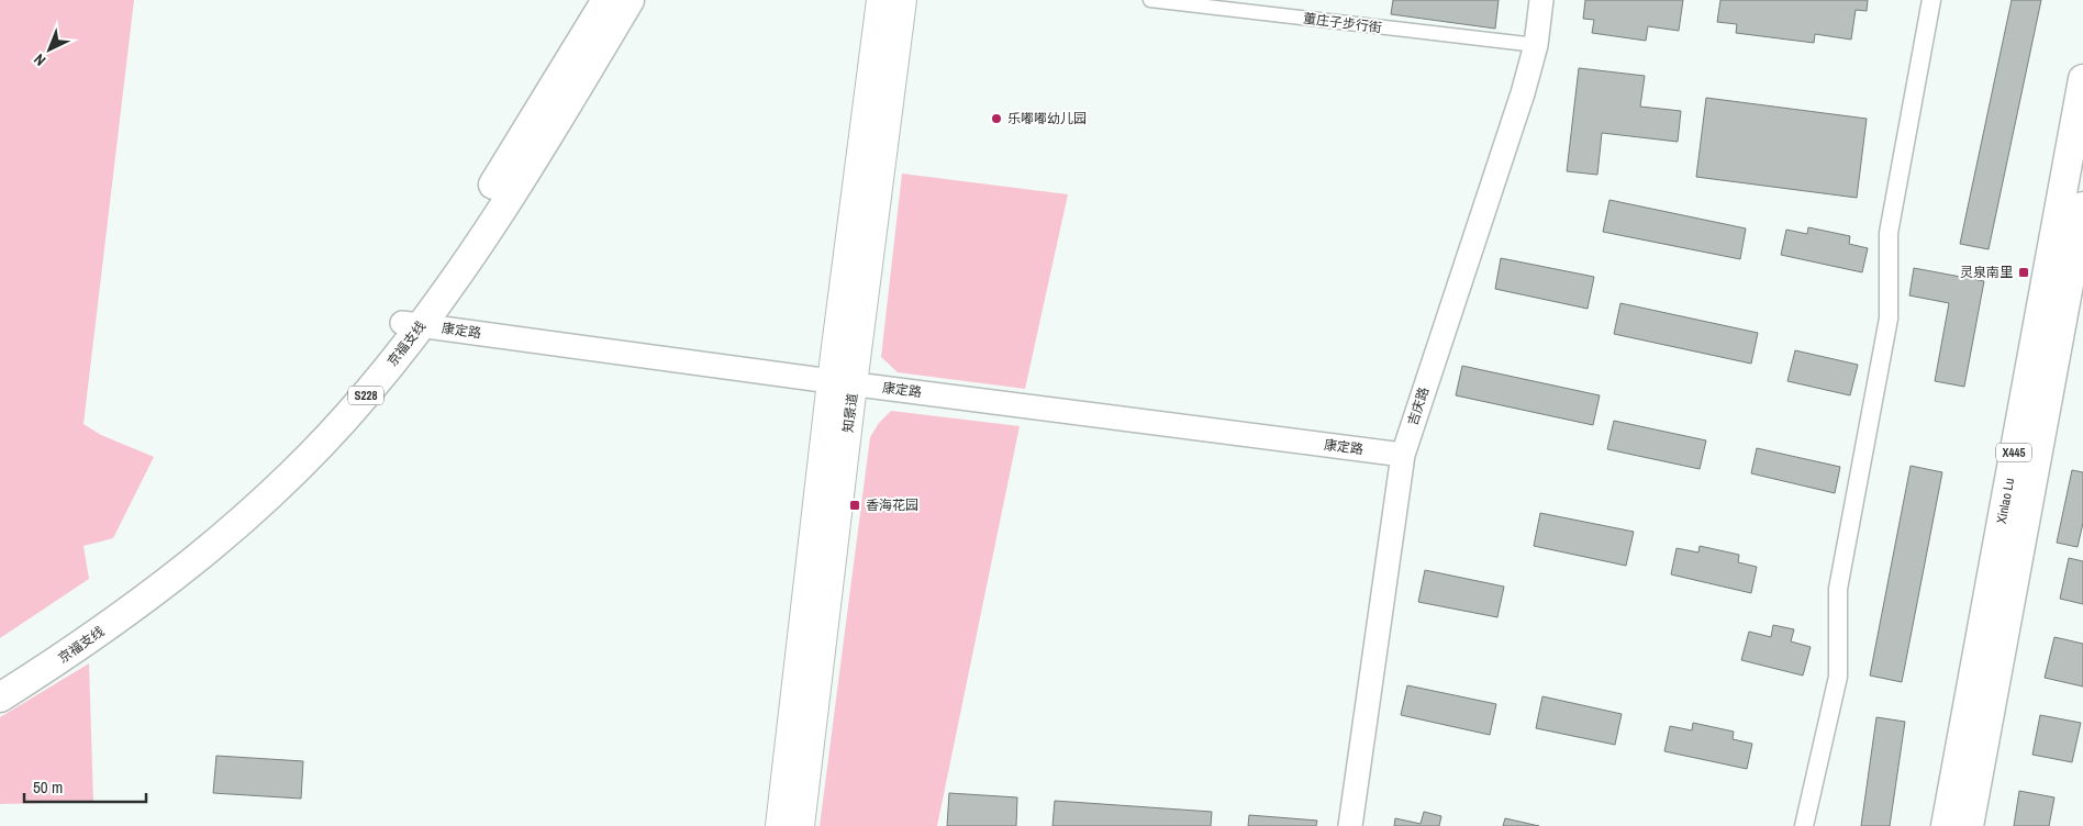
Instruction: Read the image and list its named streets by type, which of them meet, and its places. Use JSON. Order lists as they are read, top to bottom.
{
  "streets": {
    "main road": [
      "京福支线",
      "S228",
      "知景道",
      "X445",
      "Xinlao Lu"
    ],
    "street": ["董庄子步行街", "康定路", "吉庆路"]
  },
  "crossings": [
    ["董庄子步行街", "吉庆路"],
    ["康定路", "京福支线"],
    ["康定路", "吉庆路"],
    ["康定路", "知景道"]
  ],
  "places": {
    "other": ["乐嘟嘟幼儿园"],
    "transit": ["灵泉南里", "香海花园"]
  },
  "scale_bar": "50 m",
  "north": "bottom left"
}
